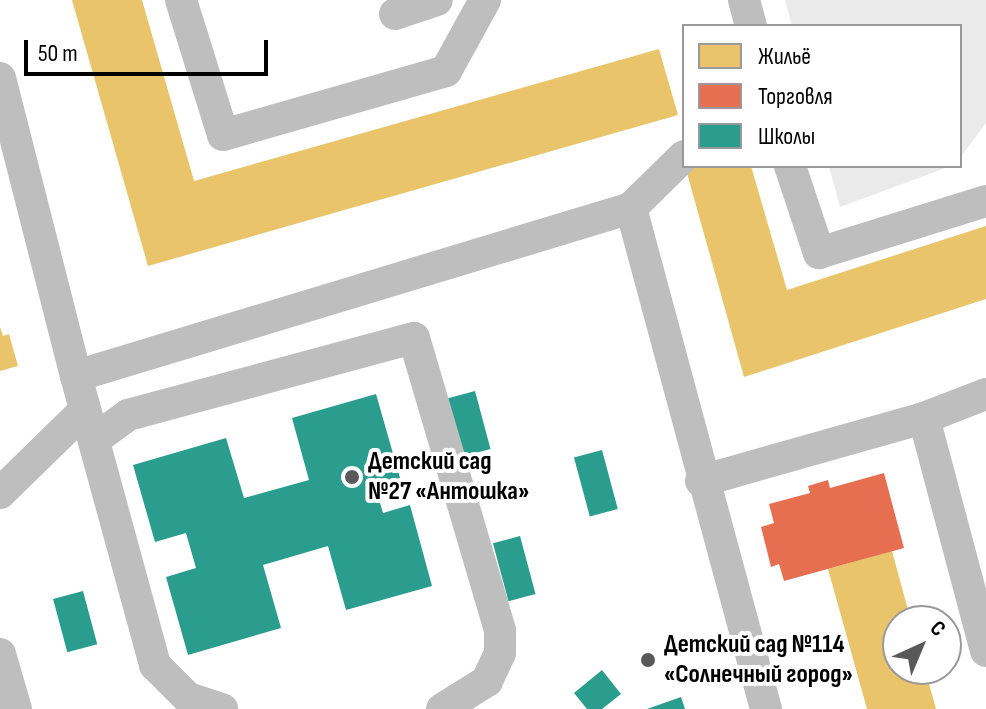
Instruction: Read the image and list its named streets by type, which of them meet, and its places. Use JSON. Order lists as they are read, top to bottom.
{
  "places": ["Детский сад №27 «Антошка»", "Детский сад №114 «Солнечный город»"],
  "legend": ["Жильё", "Торговля", "Школы"],
  "scale_bar": "50 m",
  "north": "top right"
}
